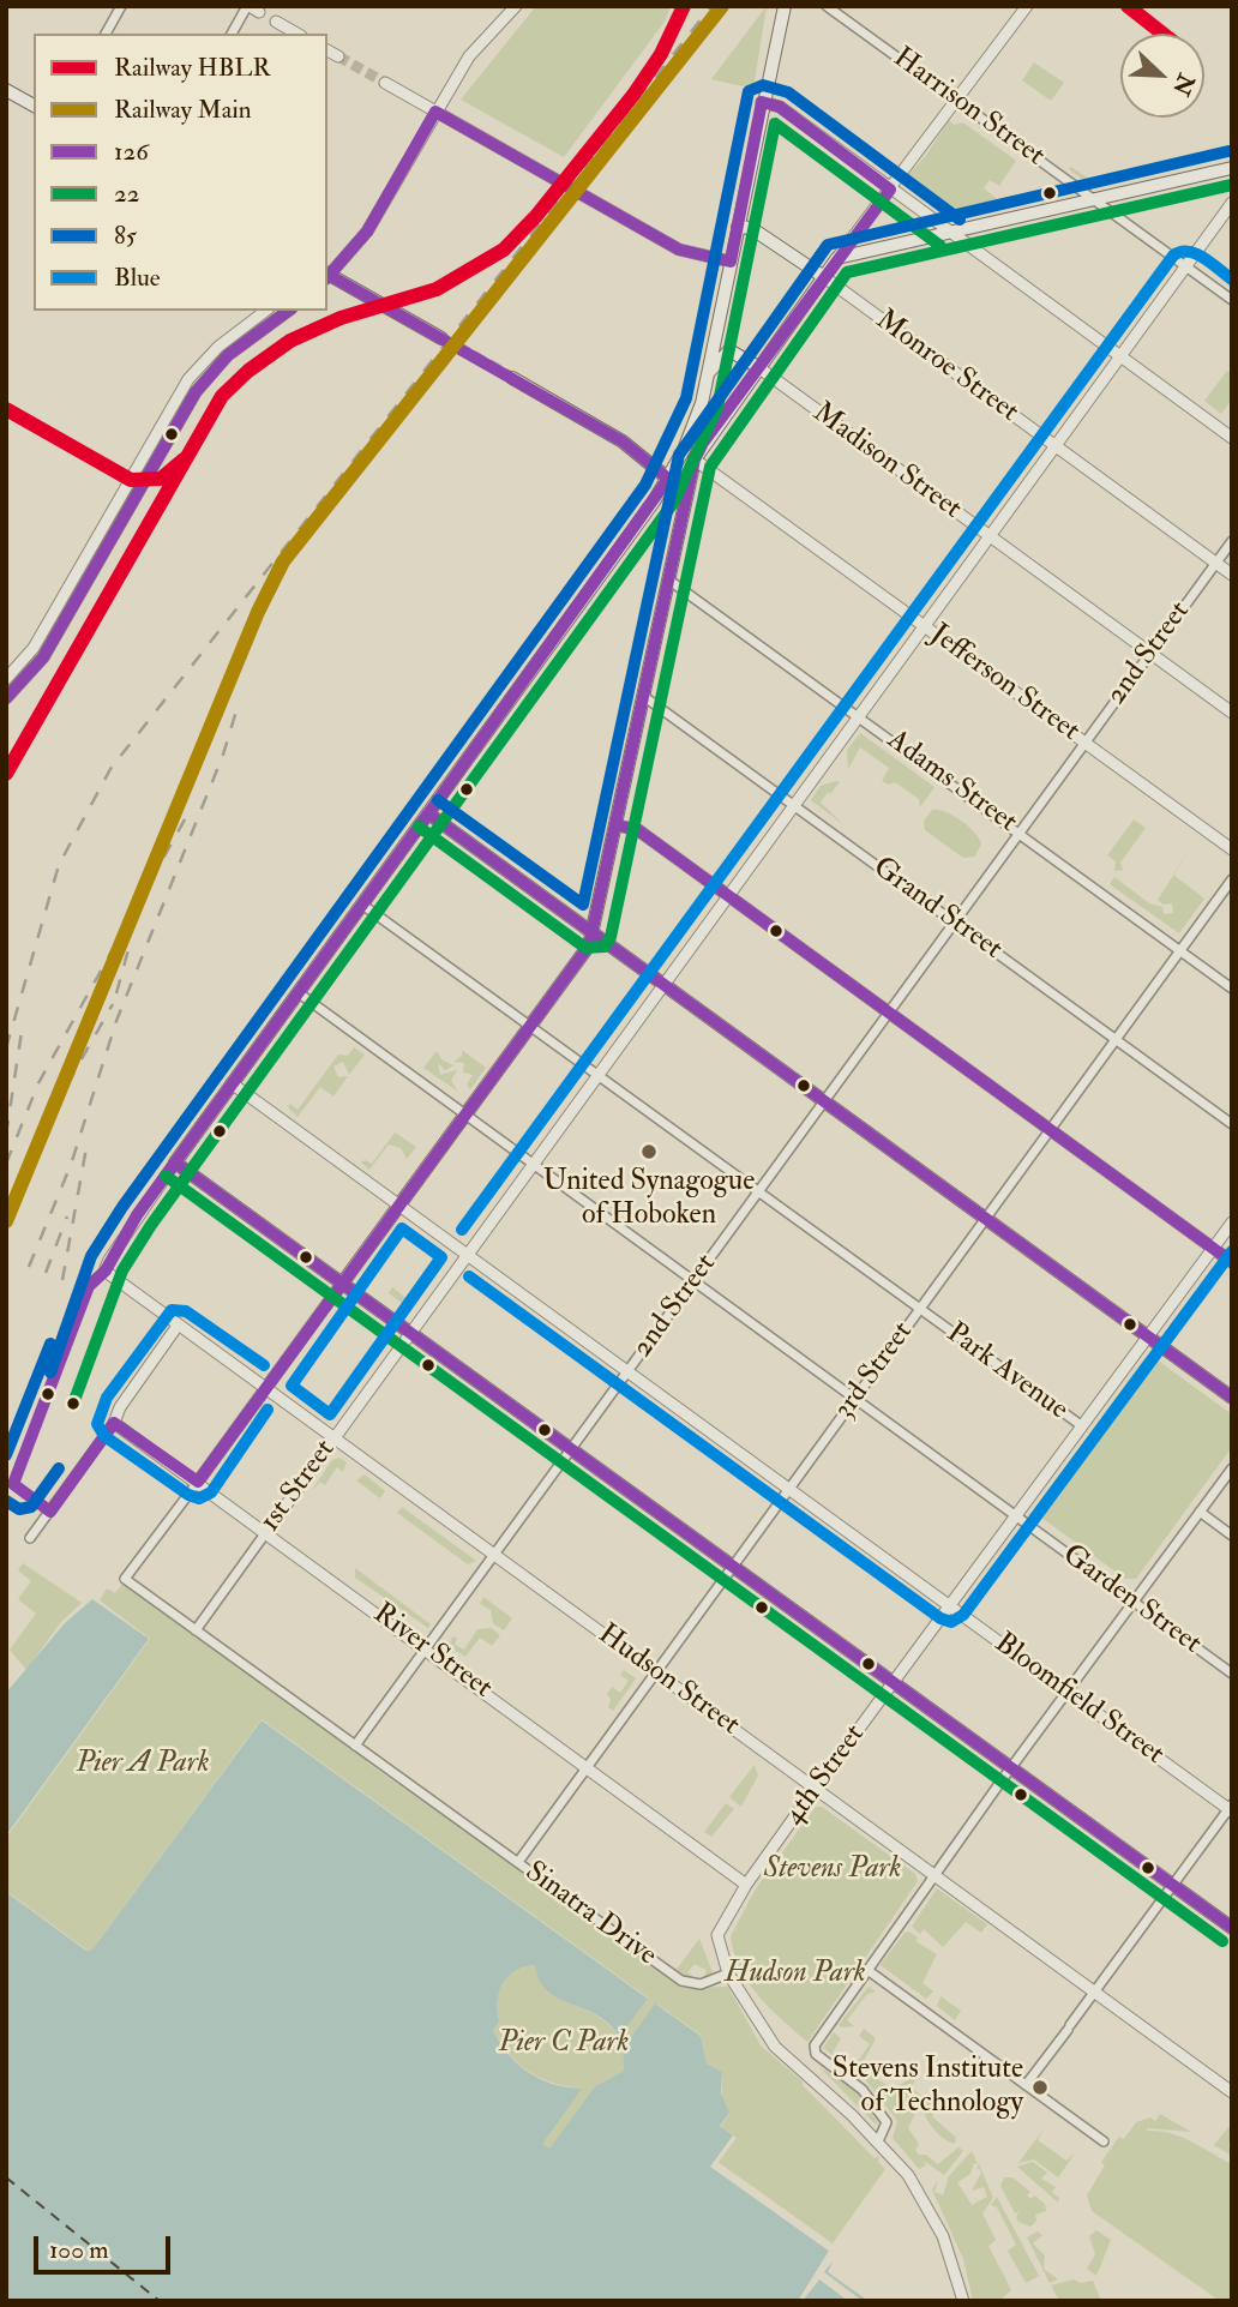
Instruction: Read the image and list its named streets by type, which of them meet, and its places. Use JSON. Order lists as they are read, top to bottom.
{
  "streets": {
    "main road": ["Monroe Street", "Madison Street"],
    "street": [
      "Harrison Street",
      "2nd Street",
      "Jefferson Street",
      "Adams Street",
      "Grand Street",
      "3rd Street",
      "Park Avenue",
      "1st Street",
      "Garden Street",
      "River Street",
      "Hudson Street",
      "Bloomfield Street",
      "4th Street",
      "Sinatra Drive"
    ]
  },
  "crossings": [
    ["Harrison Street", "1st Street"],
    ["Monroe Street", "2nd Street"],
    ["Monroe Street", "1st Street"],
    ["Madison Street", "2nd Street"],
    ["Madison Street", "1st Street"],
    ["2nd Street", "Jefferson Street"],
    ["2nd Street", "Adams Street"],
    ["2nd Street", "Grand Street"],
    ["2nd Street", "Park Avenue"],
    ["2nd Street", "Garden Street"],
    ["2nd Street", "River Street"],
    ["2nd Street", "Hudson Street"],
    ["2nd Street", "Bloomfield Street"],
    ["2nd Street", "Sinatra Drive"],
    ["Jefferson Street", "1st Street"],
    ["Adams Street", "3rd Street"],
    ["Adams Street", "1st Street"],
    ["Grand Street", "3rd Street"],
    ["Grand Street", "1st Street"],
    ["3rd Street", "Park Avenue"],
    ["3rd Street", "Garden Street"],
    ["3rd Street", "River Street"],
    ["3rd Street", "Hudson Street"],
    ["3rd Street", "Bloomfield Street"],
    ["3rd Street", "Sinatra Drive"],
    ["Park Avenue", "1st Street"],
    ["Park Avenue", "4th Street"],
    ["1st Street", "Garden Street"],
    ["1st Street", "River Street"],
    ["1st Street", "Hudson Street"],
    ["1st Street", "Bloomfield Street"],
    ["1st Street", "Sinatra Drive"],
    ["Garden Street", "4th Street"],
    ["River Street", "4th Street"],
    ["River Street", "Sinatra Drive"],
    ["Hudson Street", "4th Street"],
    ["Bloomfield Street", "4th Street"],
    ["4th Street", "Sinatra Drive"]
  ],
  "parks": [
    "Pier A Park",
    "Stevens Park",
    "Hudson Park",
    "Pier C Park"
  ],
  "places": ["United Synagogue of Hoboken", "Stevens Institute of Technology"],
  "lines": [
    "rail line HBLR",
    "rail line Main",
    "transit line 85",
    "transit line 126",
    "transit line 22",
    "transit line Blue"
  ],
  "legend": [
    "Railway HBLR",
    "Railway Main",
    "126",
    "22",
    "85",
    "Blue"
  ],
  "scale_bar": "100 m",
  "north": "bottom right"
}
